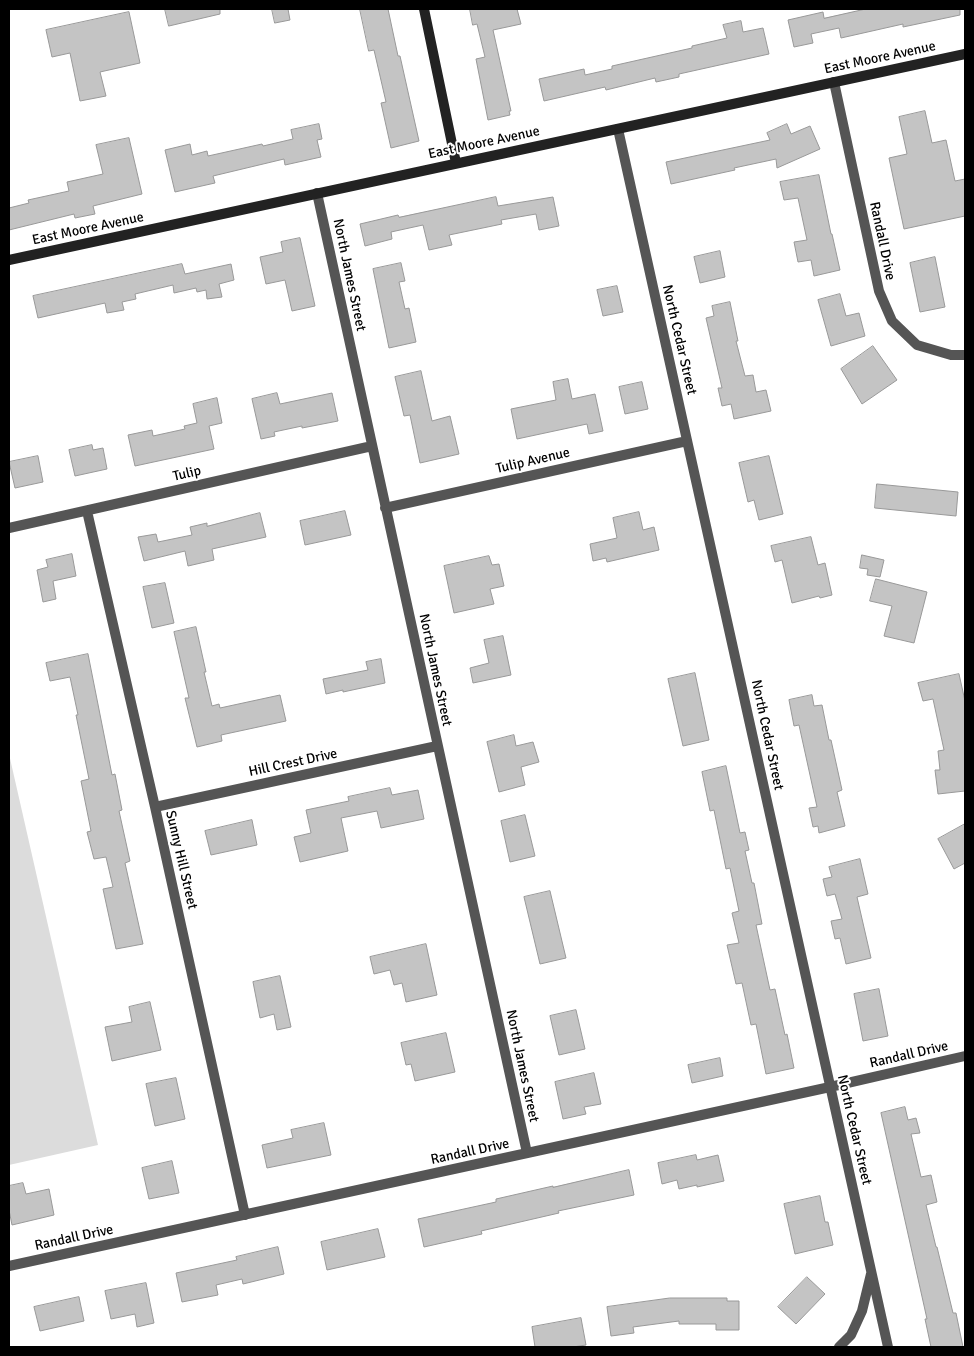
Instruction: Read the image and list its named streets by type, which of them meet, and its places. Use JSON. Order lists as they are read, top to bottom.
{
  "streets": {
    "street": [
      "East Moore Avenue",
      "Randall Drive",
      "North James Street",
      "North Cedar Street",
      "Tulip Avenue",
      "Tulip",
      "Hill Crest Drive",
      "Sunny Hill Street"
    ]
  },
  "crossings": [
    ["East Moore Avenue", "Randall Drive"],
    ["East Moore Avenue", "North James Street"],
    ["East Moore Avenue", "North Cedar Street"],
    ["Randall Drive", "North James Street"],
    ["Randall Drive", "North Cedar Street"],
    ["Randall Drive", "Sunny Hill Street"],
    ["North James Street", "Tulip Avenue"],
    ["North James Street", "Tulip"],
    ["North James Street", "Hill Crest Drive"],
    ["North Cedar Street", "Tulip Avenue"],
    ["Tulip", "Sunny Hill Street"],
    ["Hill Crest Drive", "Sunny Hill Street"]
  ]
}
